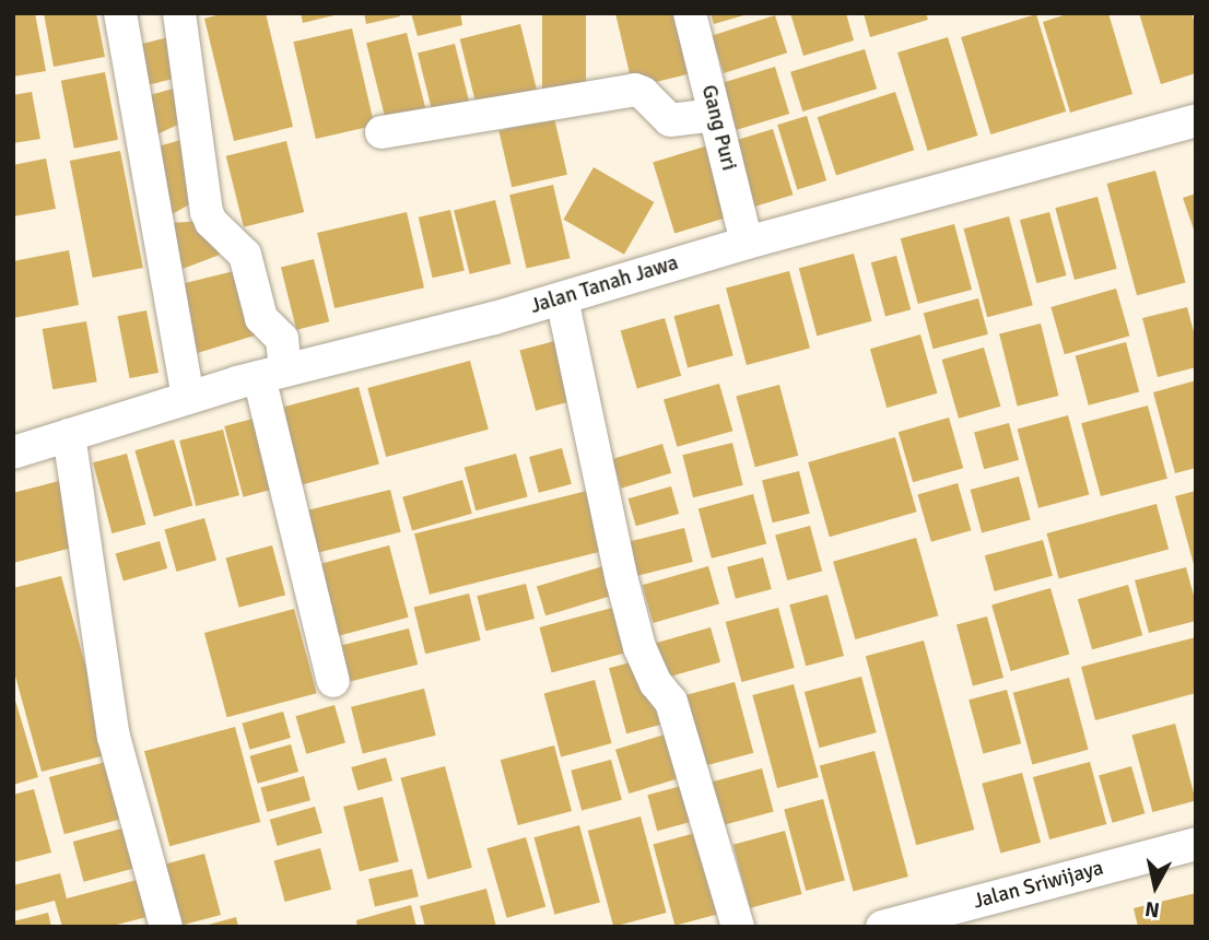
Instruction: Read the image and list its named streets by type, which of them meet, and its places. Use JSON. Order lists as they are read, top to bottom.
{
  "streets": {
    "street": ["Gang Puri", "Jalan Tanah Jawa", "Jalan Sriwijaya"]
  },
  "crossings": [
    ["Gang Puri", "Jalan Tanah Jawa"]
  ],
  "north": "bottom"
}
